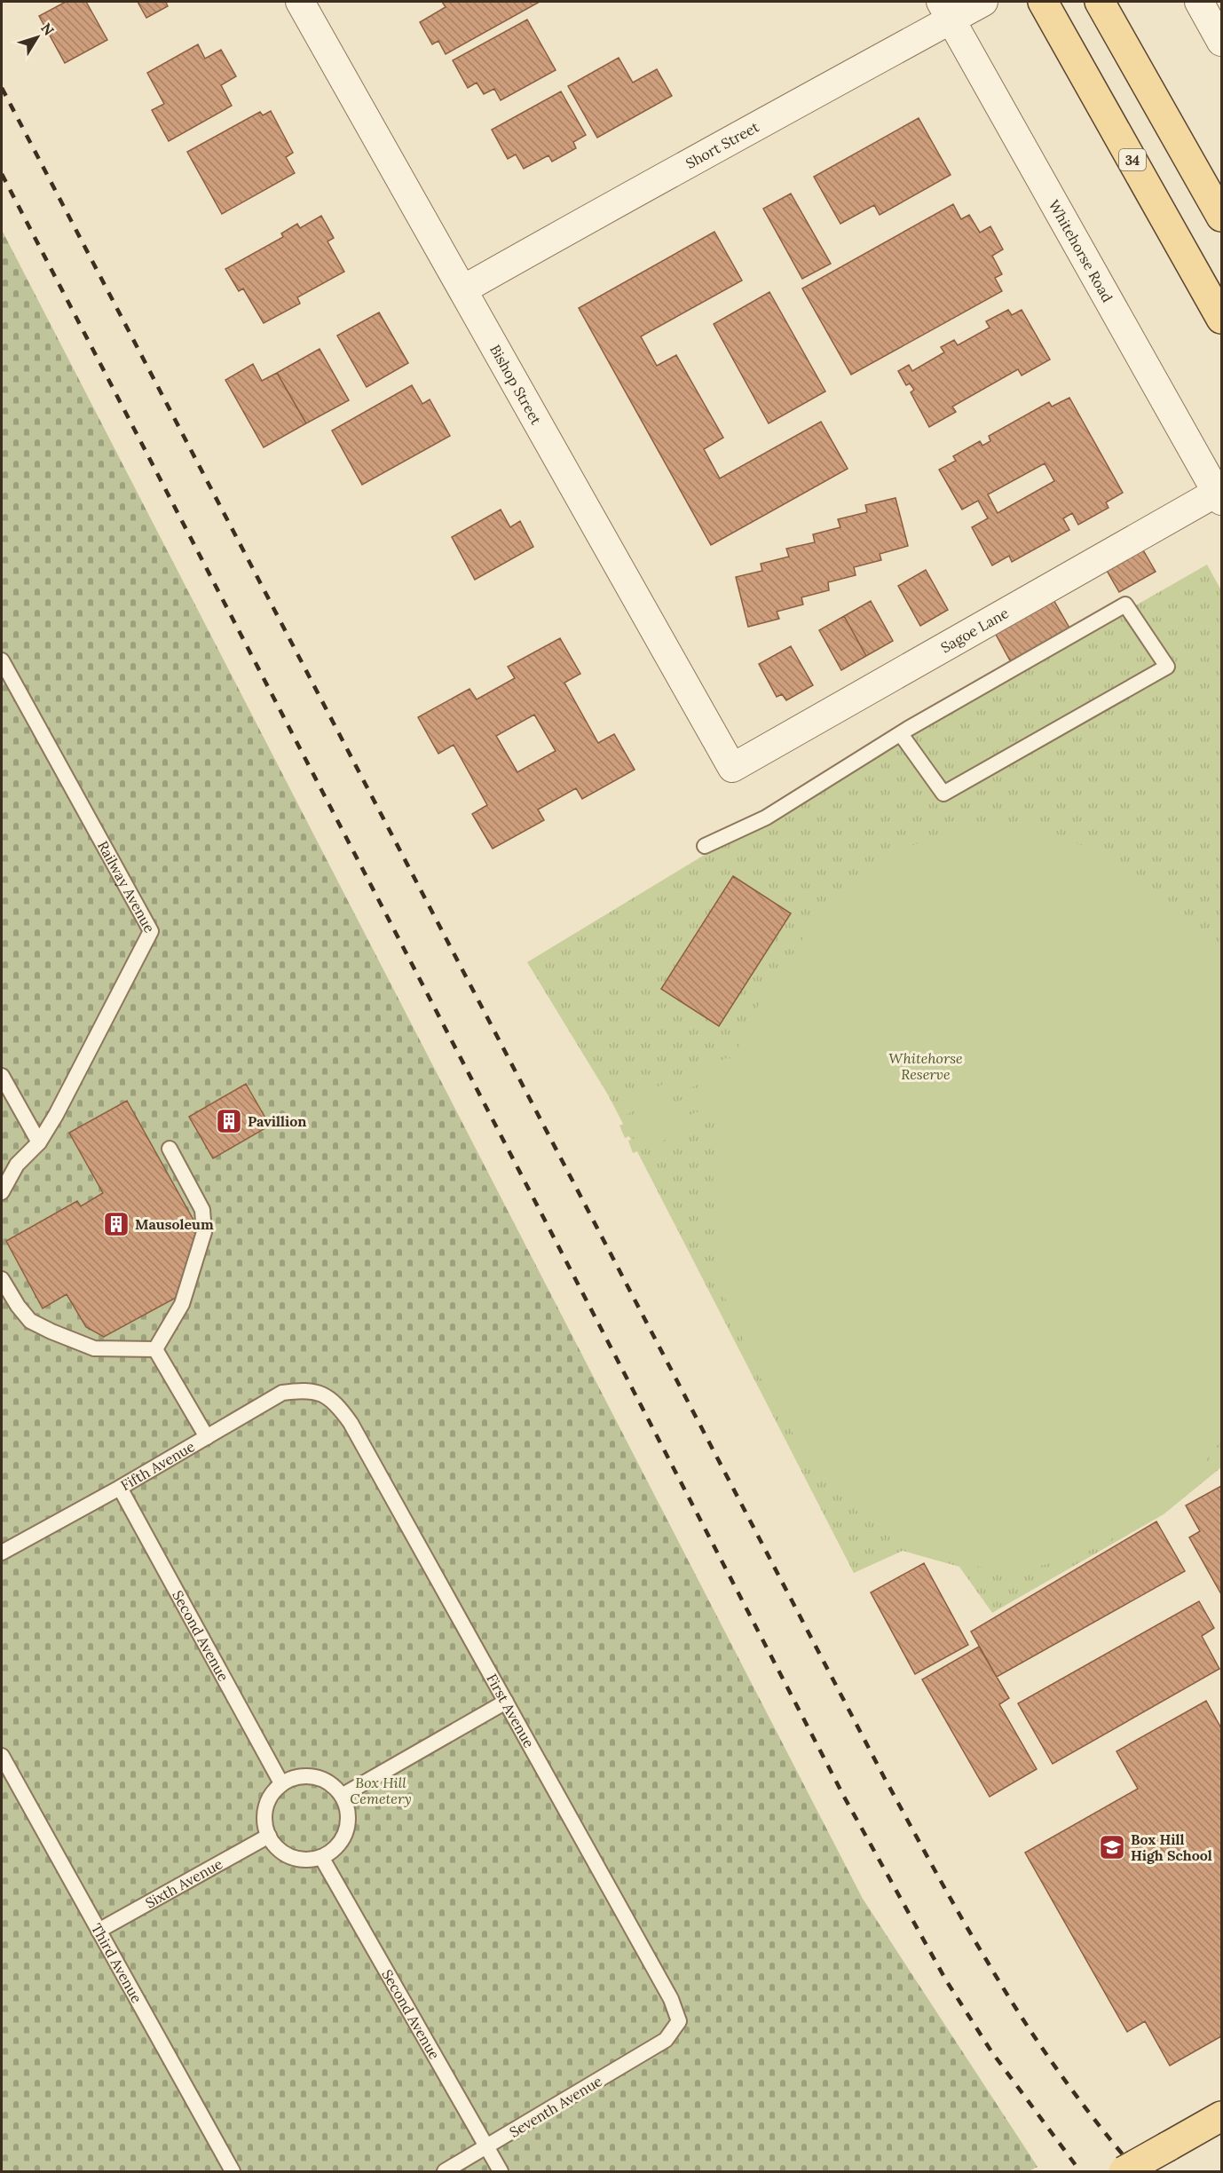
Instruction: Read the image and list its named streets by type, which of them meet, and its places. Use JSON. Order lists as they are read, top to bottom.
{
  "streets": {
    "main road": ["34"],
    "street": [
      "Short Street",
      "Whitehorse Road",
      "Bishop Street",
      "Sagoe Lane"
    ],
    "lane": [
      "Railway Avenue",
      "Fifth Avenue",
      "Second Avenue",
      "First Avenue",
      "Sixth Avenue",
      "Third Avenue",
      "Seventh Avenue"
    ]
  },
  "crossings": [
    ["Short Street", "Whitehorse Road"],
    ["Short Street", "Bishop Street"],
    ["Whitehorse Road", "Sagoe Lane"],
    ["Bishop Street", "Sagoe Lane"],
    ["Fifth Avenue", "Second Avenue"],
    ["Fifth Avenue", "First Avenue"],
    ["Second Avenue", "Sixth Avenue"],
    ["Second Avenue", "Seventh Avenue"],
    ["First Avenue", "Seventh Avenue"],
    ["Sixth Avenue", "Third Avenue"]
  ],
  "parks": ["Whitehorse Reserve", "Box Hill Cemetery"],
  "places": {
    "building": ["Pavillion", "Mausoleum"],
    "school or university": ["Box Hill High School"]
  },
  "north": "top right"
}
